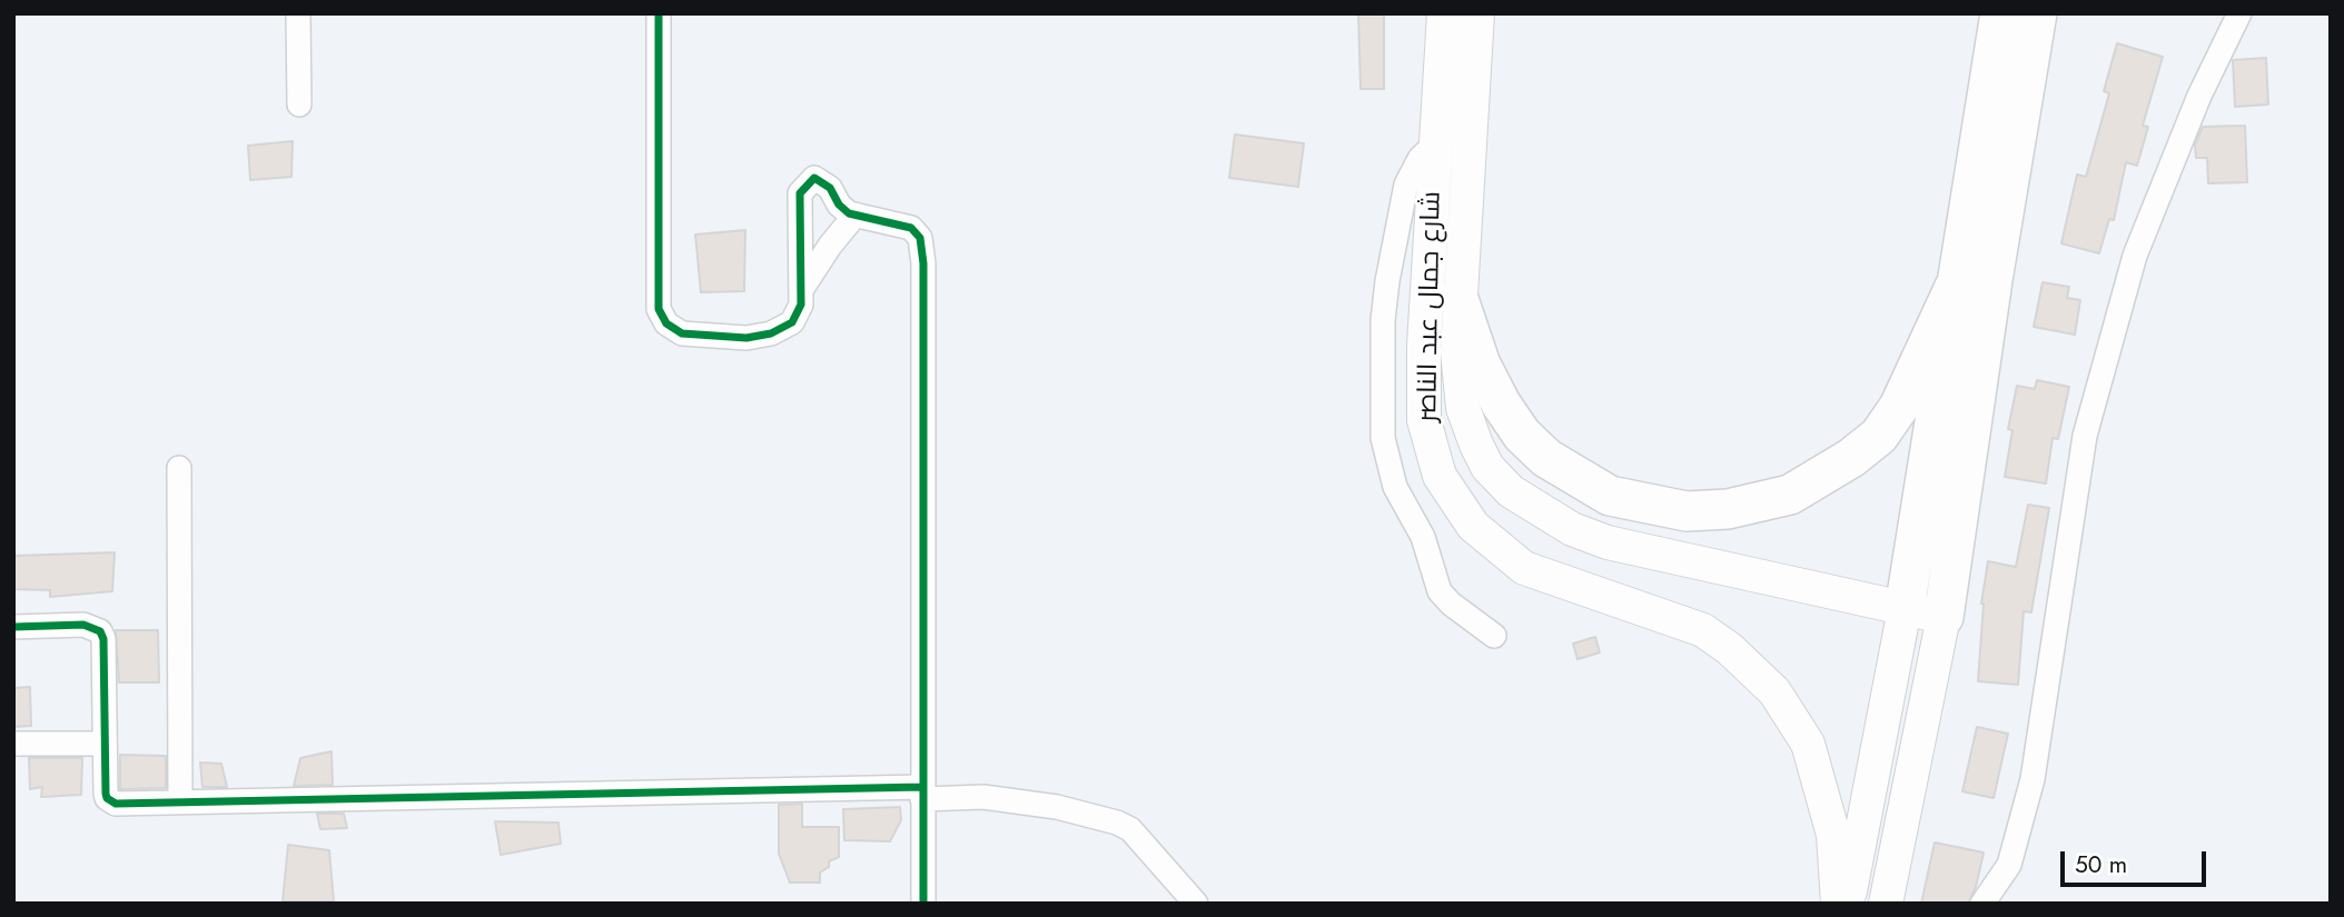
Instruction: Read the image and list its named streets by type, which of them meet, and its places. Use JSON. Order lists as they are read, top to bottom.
{
  "streets": {
    "main road": ["شارع جمال عبد الناصر"]
  },
  "scale_bar": "50 m"
}
